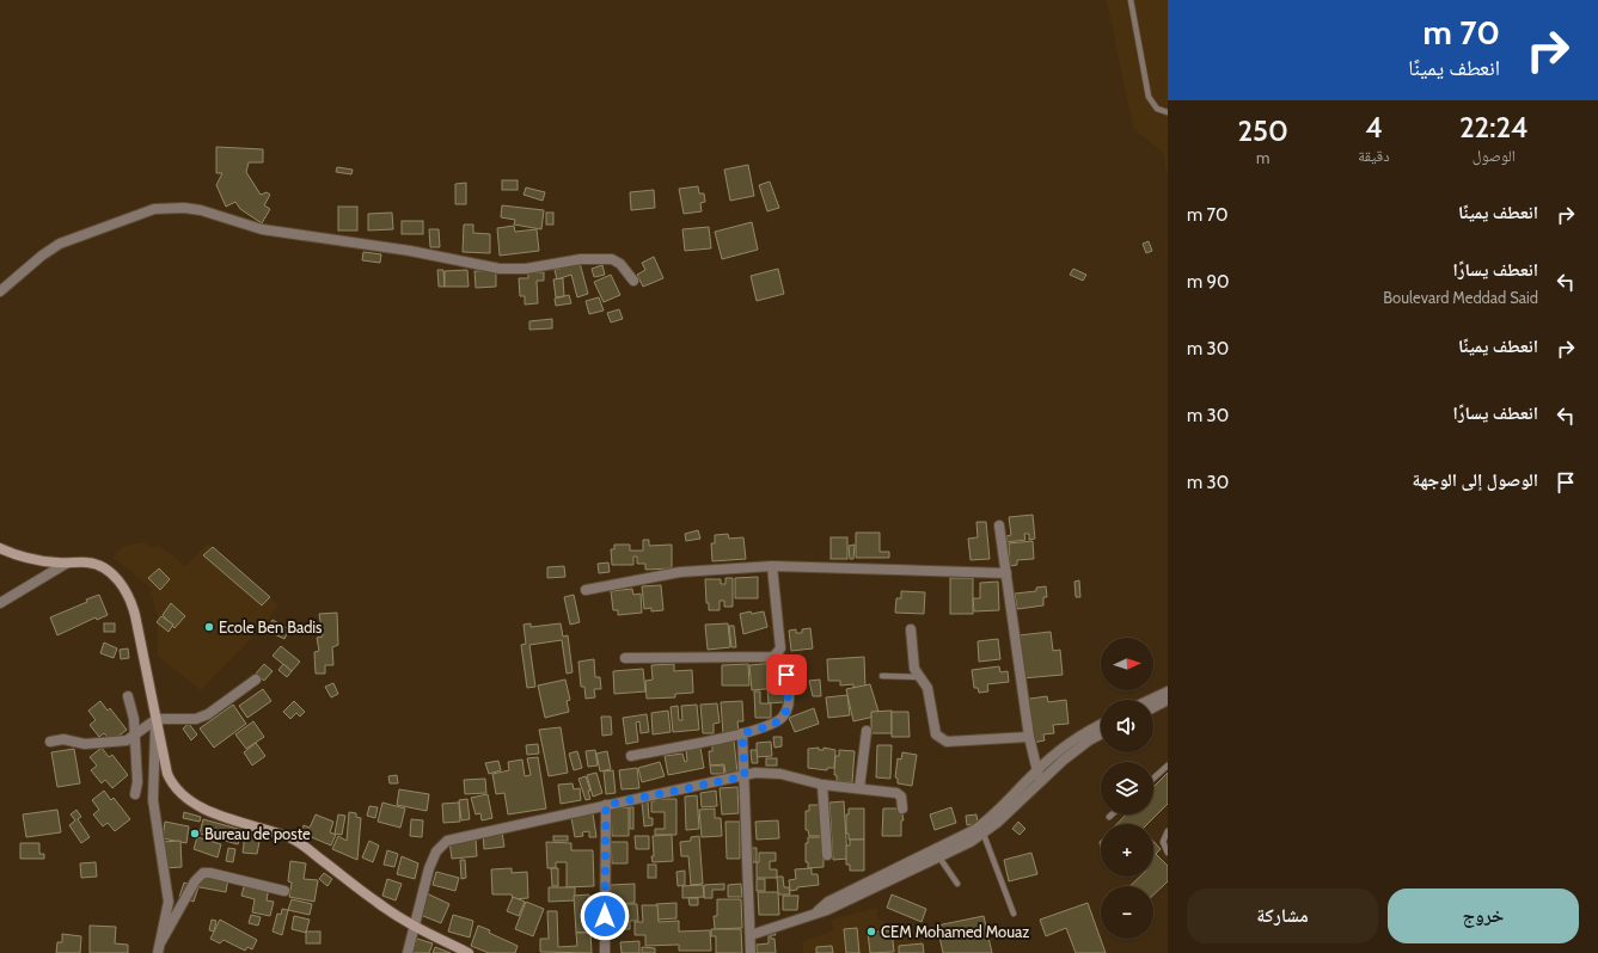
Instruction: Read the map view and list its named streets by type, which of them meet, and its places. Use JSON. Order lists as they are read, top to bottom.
{
  "places": ["Ecole Ben Badis", "Bureau de poste", "CEM Mohamed Mouaz"],
  "north": "right",
  "page": {
    "turn": ["70 m", "انعطف يمينًا"],
    "eta": [
      "22:24",
      "الوصول",
      "4",
      "دقيقة",
      "250",
      "m"
    ],
    "list": [
      {
        "name": "انعطف يمينًا",
        "value": "70 m"
      },
      {
        "name": "انعطف يسارًا",
        "note": "Boulevard Meddad Said",
        "value": "90 m"
      },
      {
        "name": "انعطف يمينًا",
        "value": "30 m"
      },
      {
        "name": "انعطف يسارًا",
        "value": "30 m"
      },
      {
        "name": "الوصول إلى الوجهة",
        "value": "30 m"
      }
    ],
    "map_buttons": ["+", "−"],
    "buttons": ["خروج", "مشاركة"]
  }
}
